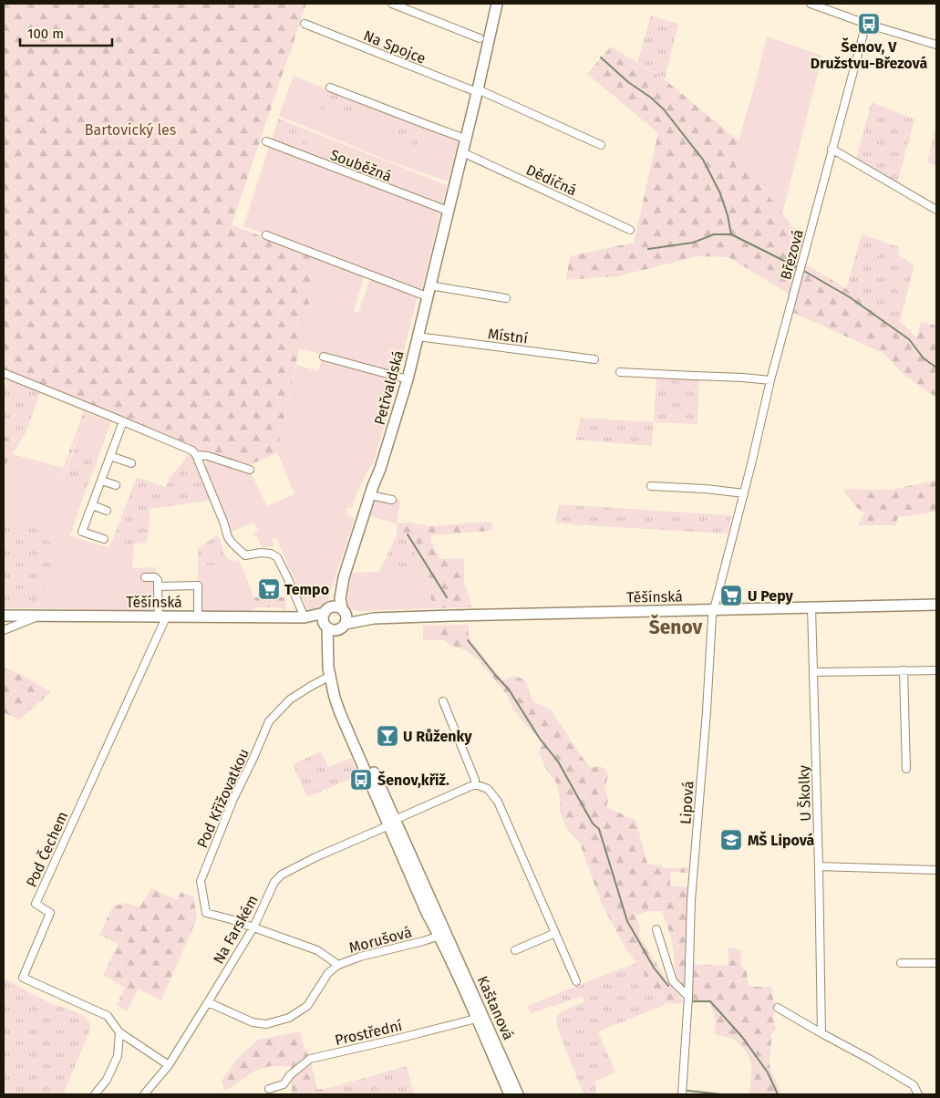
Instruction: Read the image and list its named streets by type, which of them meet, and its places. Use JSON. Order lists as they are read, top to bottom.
{
  "streets": {
    "main road": ["Petřvaldská", "Těšínská", "Kaštanová"],
    "street": [
      "Na Spojce",
      "Souběžná",
      "Dědičná",
      "Březová",
      "Místní",
      "U Školky",
      "Pod Křižovatkou",
      "Lipová",
      "Pod Čechem",
      "Na Farském",
      "Morušová",
      "Prostřední"
    ]
  },
  "crossings": [
    ["Na Spojce", "Petřvaldská"],
    ["Souběžná", "Petřvaldská"],
    ["Dědičná", "Petřvaldská"],
    ["Březová", "Těšínská"],
    ["Březová", "Lipová"],
    ["Místní", "Petřvaldská"],
    ["Petřvaldská", "Těšínská"],
    ["Petřvaldská", "Kaštanová"],
    ["Těšínská", "U Školky"],
    ["Těšínská", "Lipová"],
    ["Těšínská", "Pod Čechem"],
    ["Těšínská", "Kaštanová"],
    ["Pod Křižovatkou", "Na Farském"],
    ["Pod Křižovatkou", "Morušová"],
    ["Pod Křižovatkou", "Kaštanová"],
    ["Pod Čechem", "Na Farském"],
    ["Na Farském", "Morušová"],
    ["Na Farském", "Kaštanová"],
    ["Morušová", "Kaštanová"],
    ["Kaštanová", "Prostřední"]
  ],
  "districts": ["Šenov"],
  "parks": ["Bartovický les"],
  "places": {
    "bus stop": ["Šenov, V Družstvu-Březová", "Šenov,křiž."],
    "supermarket": ["Tempo", "U Pepy"],
    "bar": ["U Růženky"],
    "school or university": ["MŠ Lipová"]
  },
  "scale_bar": "100 m"
}
